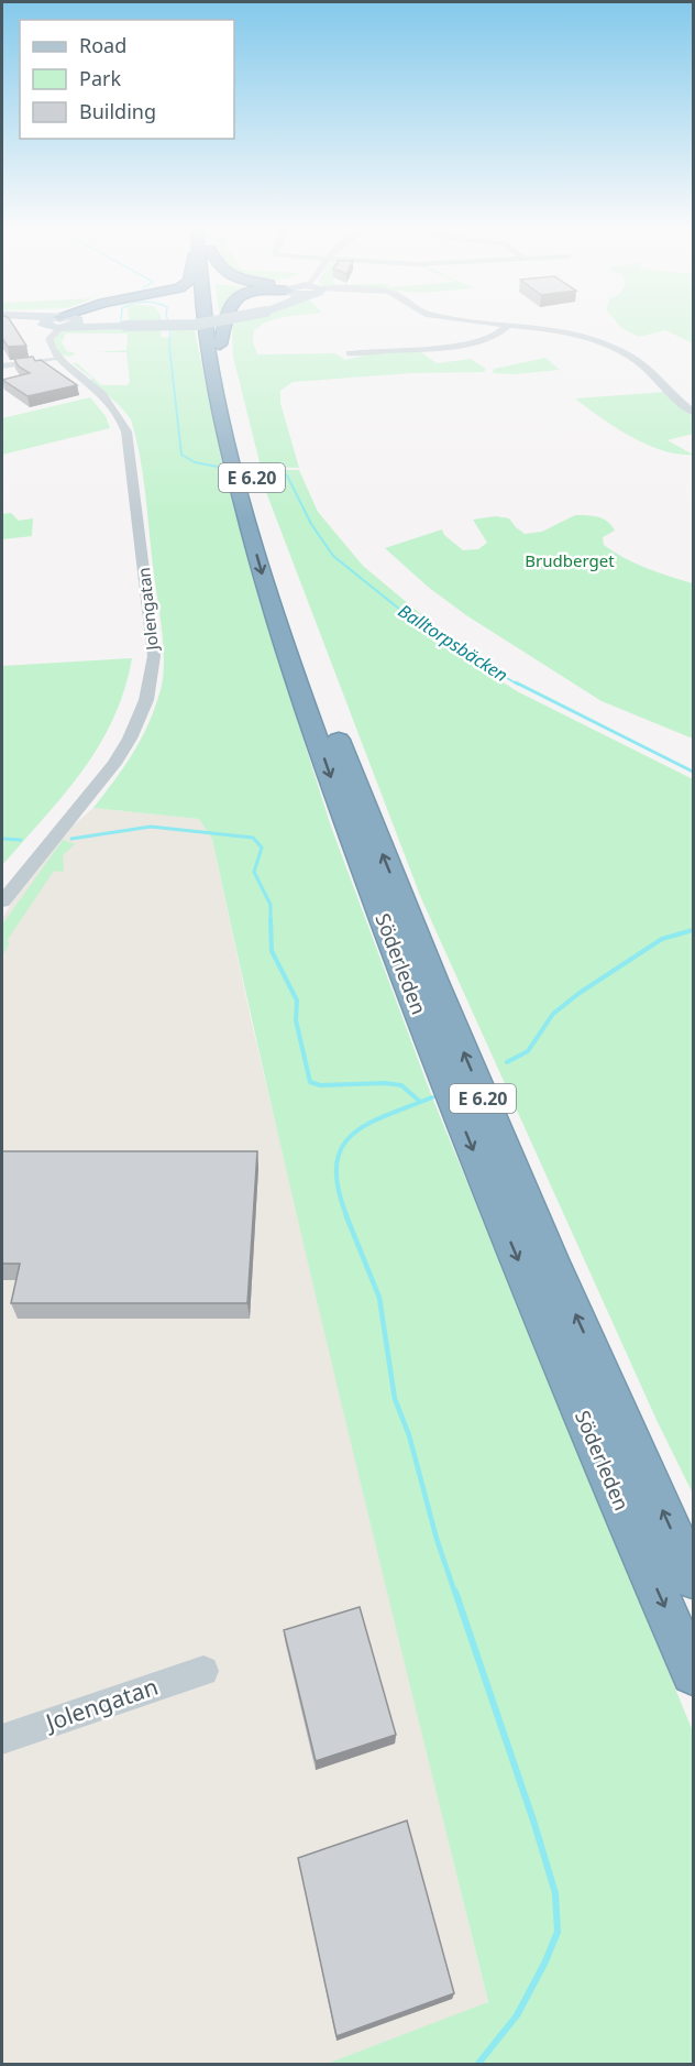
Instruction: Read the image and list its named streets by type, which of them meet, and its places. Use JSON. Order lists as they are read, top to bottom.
{
  "streets": {
    "highway": ["E 6.20", "Söderleden"],
    "street": ["Jolengatan"]
  },
  "water": ["Balltorpsbäcken"],
  "parks": ["Brudberget"],
  "legend": ["Road", "Park", "Building"]
}
